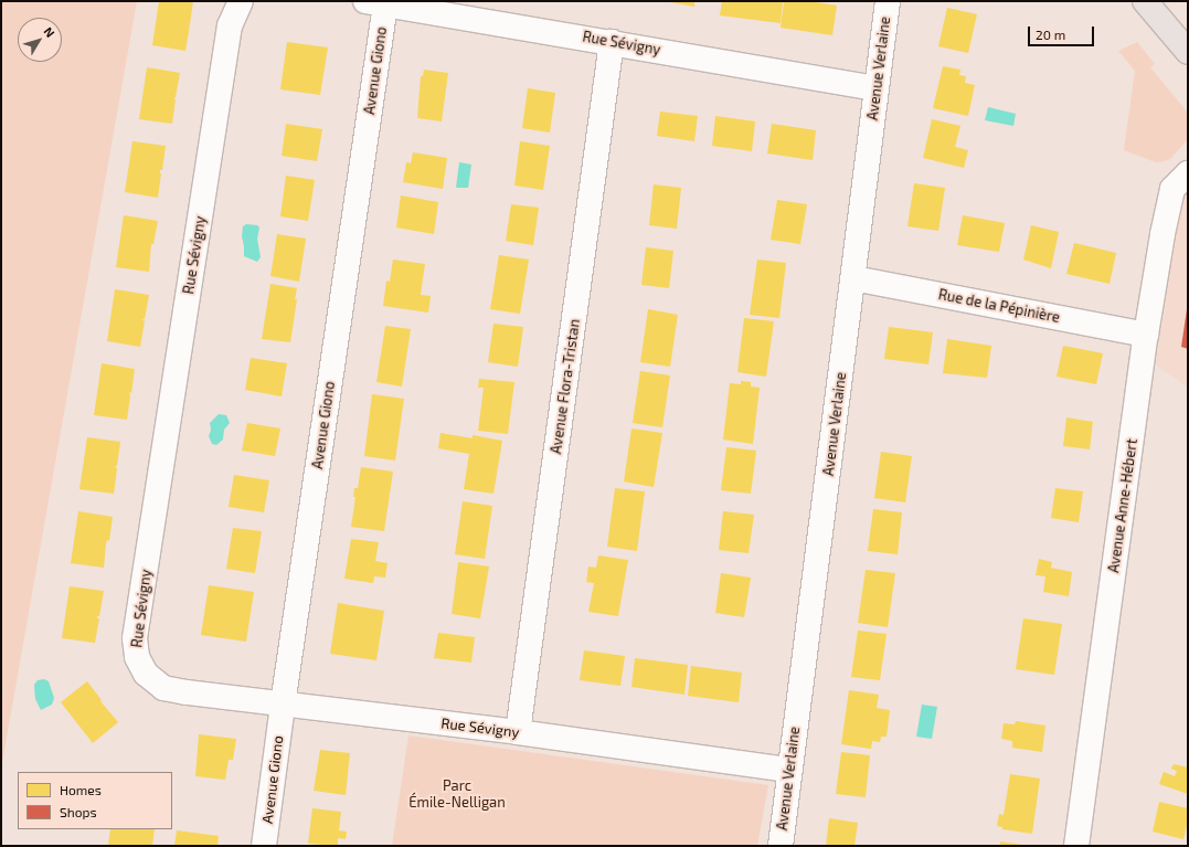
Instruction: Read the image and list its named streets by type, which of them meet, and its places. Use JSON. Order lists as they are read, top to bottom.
{
  "streets": {
    "street": [
      "Rue Sévigny",
      "Avenue Verlaine",
      "Avenue Giono",
      "Rue de la Pépinière",
      "Avenue Flora-Tristan",
      "Avenue Anne-Hébert"
    ]
  },
  "crossings": [
    ["Rue Sévigny", "Avenue Verlaine"],
    ["Rue Sévigny", "Avenue Giono"],
    ["Rue Sévigny", "Avenue Flora-Tristan"],
    ["Avenue Verlaine", "Rue de la Pépinière"],
    ["Rue de la Pépinière", "Avenue Anne-Hébert"]
  ],
  "parks": ["Parc Émile-Nelligan"],
  "legend": ["Homes", "Shops"],
  "scale_bar": "20 m",
  "north": "top right"
}
